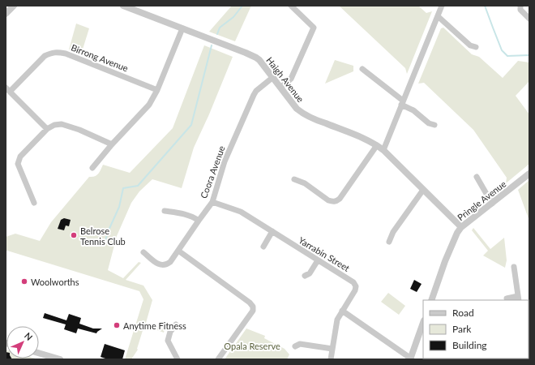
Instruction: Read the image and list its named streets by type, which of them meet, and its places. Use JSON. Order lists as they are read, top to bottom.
{
  "streets": {
    "street": [
      "Birrong Avenue",
      "Haigh Avenue",
      "Coora Avenue",
      "Pringle Avenue",
      "Yarrabin Street"
    ]
  },
  "crossings": [
    ["Haigh Avenue", "Coora Avenue"],
    ["Haigh Avenue", "Pringle Avenue"],
    ["Coora Avenue", "Yarrabin Street"]
  ],
  "parks": ["Opala Reserve"],
  "places": ["Belrose Tennis Club", "Woolworths", "Anytime Fitness"],
  "legend": ["Road", "Park", "Building"],
  "north": "top right"
}
